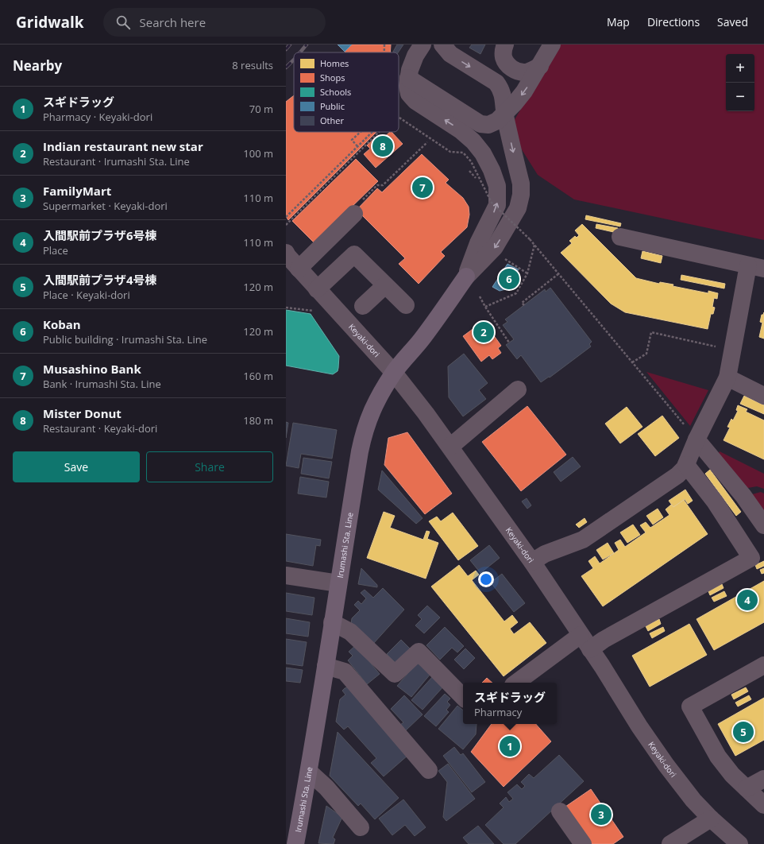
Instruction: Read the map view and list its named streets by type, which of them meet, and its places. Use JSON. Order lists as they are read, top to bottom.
{
  "streets": {
    "main road": ["Irumashi Sta. Line"],
    "street": ["Keyaki-dori"]
  },
  "crossings": [
    ["Keyaki-dori", "Irumashi Sta. Line"]
  ],
  "legend": [
    "Homes",
    "Shops",
    "Schools",
    "Public",
    "Other"
  ],
  "page": {
    "header": "Gridwalk",
    "search": "Search here",
    "nav": ["Map", "Directions", "Saved"],
    "heading": ["Nearby", "8 results"],
    "map_buttons": ["+", "−"],
    "list": [
      {
        "mark": "1",
        "name": "スギドラッグ",
        "note": "Pharmacy · Keyaki-dori",
        "value": "70 m"
      },
      {
        "mark": "2",
        "name": "Indian restaurant new star",
        "note": "Restaurant · Irumashi Sta. Line",
        "value": "100 m"
      },
      {
        "mark": "3",
        "name": "FamilyMart",
        "note": "Supermarket · Keyaki-dori",
        "value": "110 m"
      },
      {
        "mark": "4",
        "name": "入間駅前プラザ6号棟",
        "note": "Place",
        "value": "110 m"
      },
      {
        "mark": "5",
        "name": "入間駅前プラザ4号棟",
        "note": "Place · Keyaki-dori",
        "value": "120 m"
      },
      {
        "mark": "6",
        "name": "Koban",
        "note": "Public building · Irumashi Sta. Line",
        "value": "120 m"
      },
      {
        "mark": "7",
        "name": "Musashino Bank",
        "note": "Bank · Irumashi Sta. Line",
        "value": "160 m"
      },
      {
        "mark": "8",
        "name": "Mister Donut",
        "note": "Restaurant · Keyaki-dori",
        "value": "180 m"
      }
    ],
    "pins": [
      "8",
      "7",
      "6",
      "2",
      "4",
      "5",
      "1",
      "3"
    ],
    "buttons": ["Save", "Share"],
    "popup": ["スギドラッグ", "Pharmacy"]
  }
}
